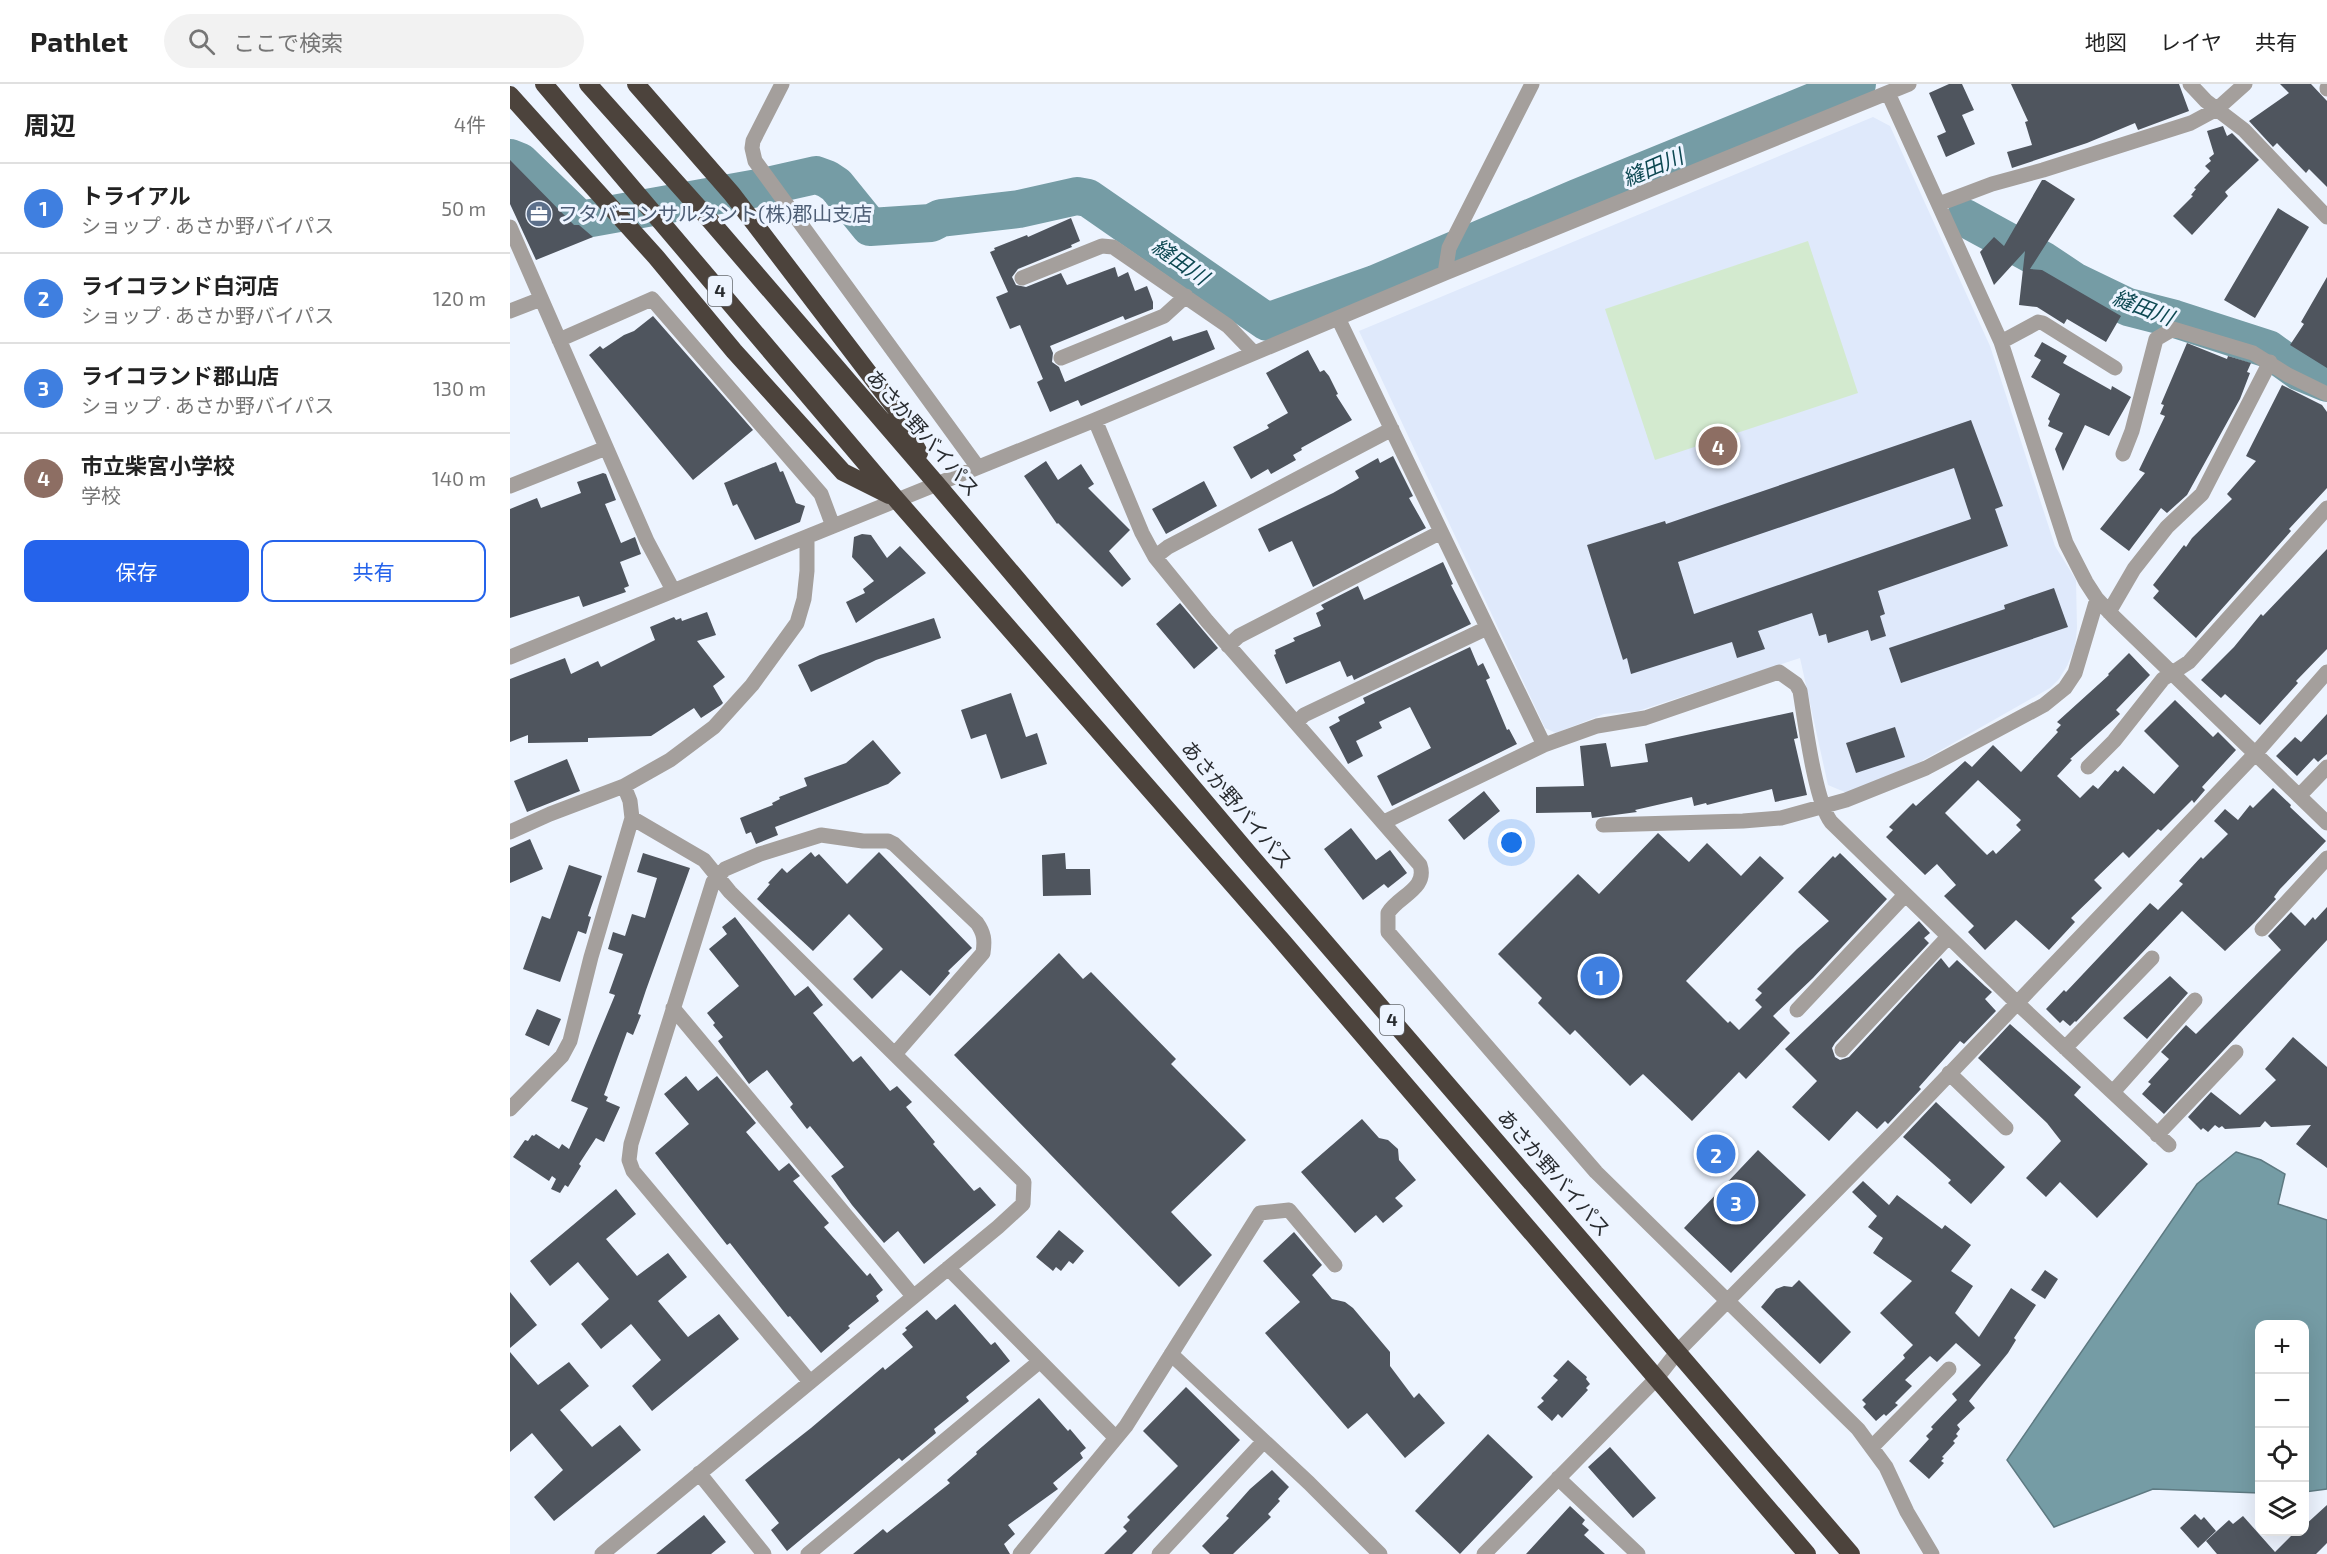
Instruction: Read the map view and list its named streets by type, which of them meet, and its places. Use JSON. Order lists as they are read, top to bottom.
{
  "streets": {
    "highway": ["4", "あさか野バイパス"]
  },
  "water": ["縫田川"],
  "places": {
    "office": ["フタバコンサルタント(株)郡山支店"]
  },
  "page": {
    "header": "Pathlet",
    "search": "ここで検索",
    "nav": ["地図", "レイヤ", "共有"],
    "heading": ["周辺", "4件"],
    "list": [
      {
        "mark": "1",
        "name": "トライアル",
        "note": "ショップ · あさか野バイパス",
        "value": "50 m"
      },
      {
        "mark": "2",
        "name": "ライコランド白河店",
        "note": "ショップ · あさか野バイパス",
        "value": "120 m"
      },
      {
        "mark": "3",
        "name": "ライコランド郡山店",
        "note": "ショップ · あさか野バイパス",
        "value": "130 m"
      },
      {
        "mark": "4",
        "name": "市立柴宮小学校",
        "note": "学校",
        "value": "140 m"
      }
    ],
    "pins": [
      "4",
      "1",
      "2",
      "3"
    ],
    "buttons": ["保存", "共有"],
    "map_buttons": ["+", "−"]
  }
}
